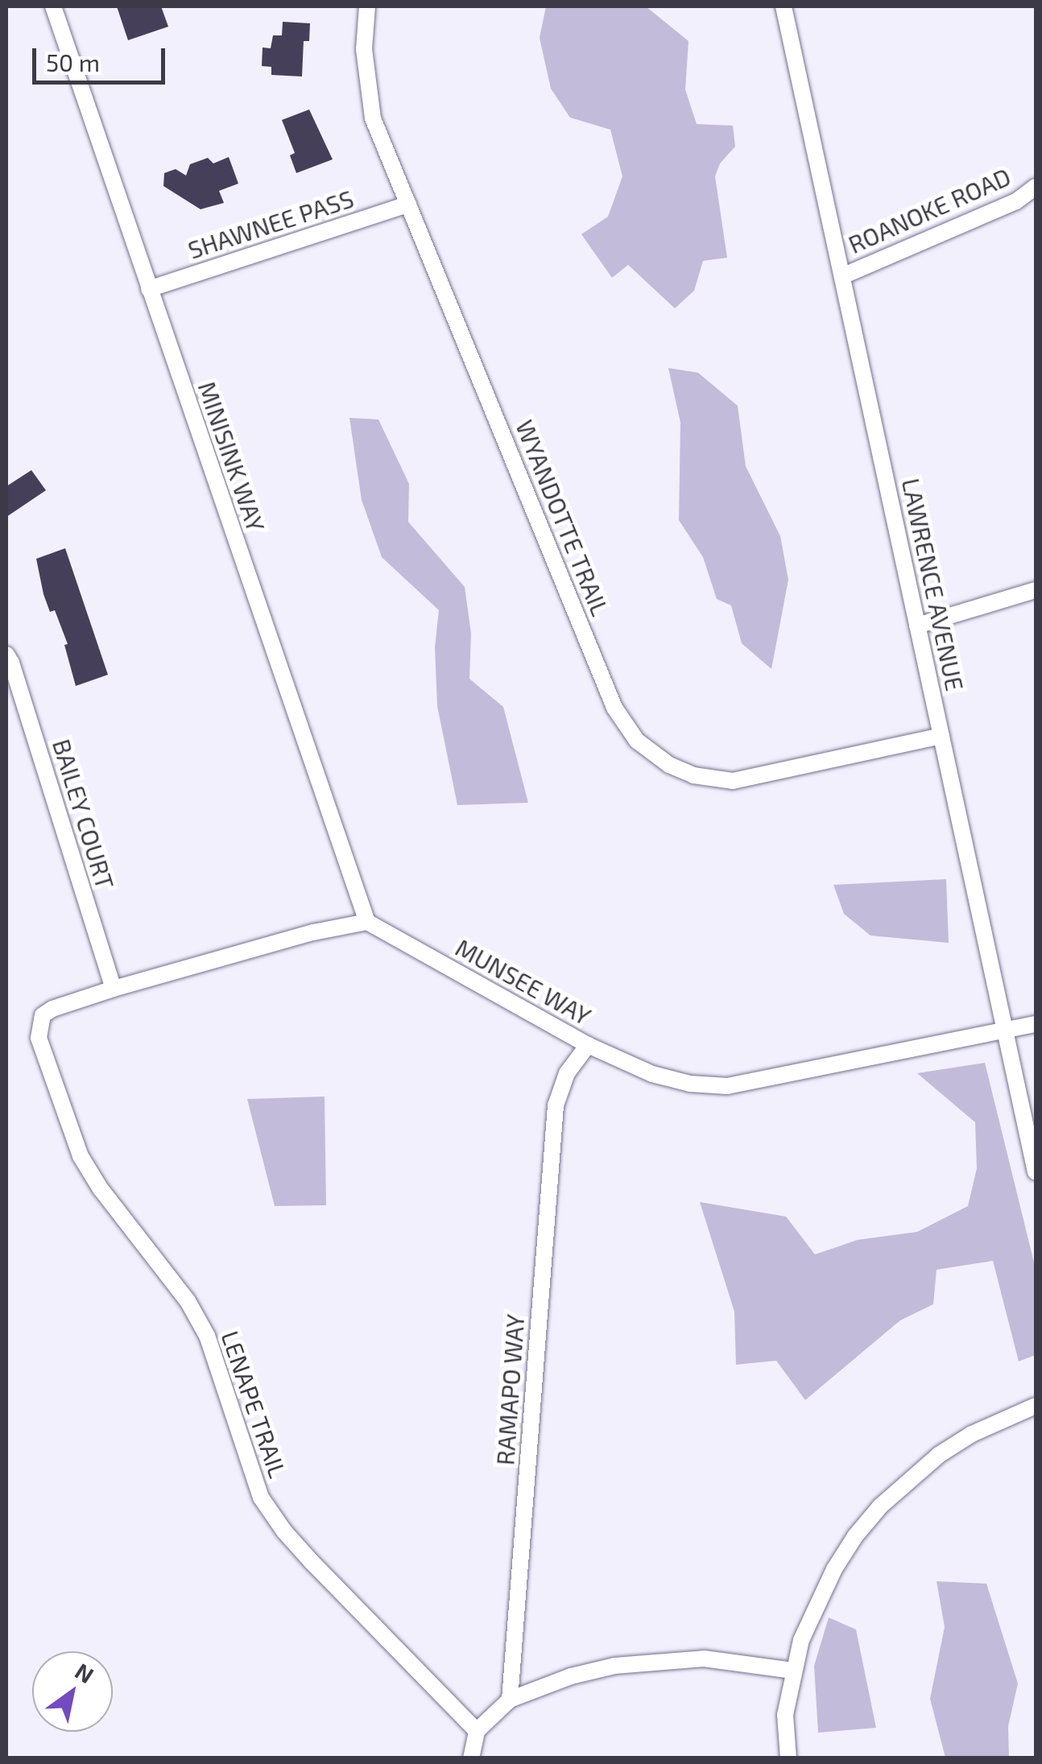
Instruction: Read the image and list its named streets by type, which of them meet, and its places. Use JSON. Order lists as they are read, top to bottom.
{
  "streets": {
    "street": [
      "ROANOKE ROAD",
      "SHAWNEE PASS",
      "MINISINK WAY",
      "WYANDOTTE TRAIL",
      "LAWRENCE AVENUE",
      "BAILEY COURT",
      "MUNSEE WAY",
      "RAMAPO WAY",
      "LENAPE TRAIL"
    ]
  },
  "crossings": [
    ["ROANOKE ROAD", "LAWRENCE AVENUE"],
    ["SHAWNEE PASS", "MINISINK WAY"],
    ["SHAWNEE PASS", "WYANDOTTE TRAIL"],
    ["MINISINK WAY", "MUNSEE WAY"],
    ["WYANDOTTE TRAIL", "LAWRENCE AVENUE"],
    ["LAWRENCE AVENUE", "MUNSEE WAY"],
    ["BAILEY COURT", "LENAPE TRAIL"],
    ["MUNSEE WAY", "RAMAPO WAY"]
  ],
  "scale_bar": "50 m",
  "north": "top right"
}
